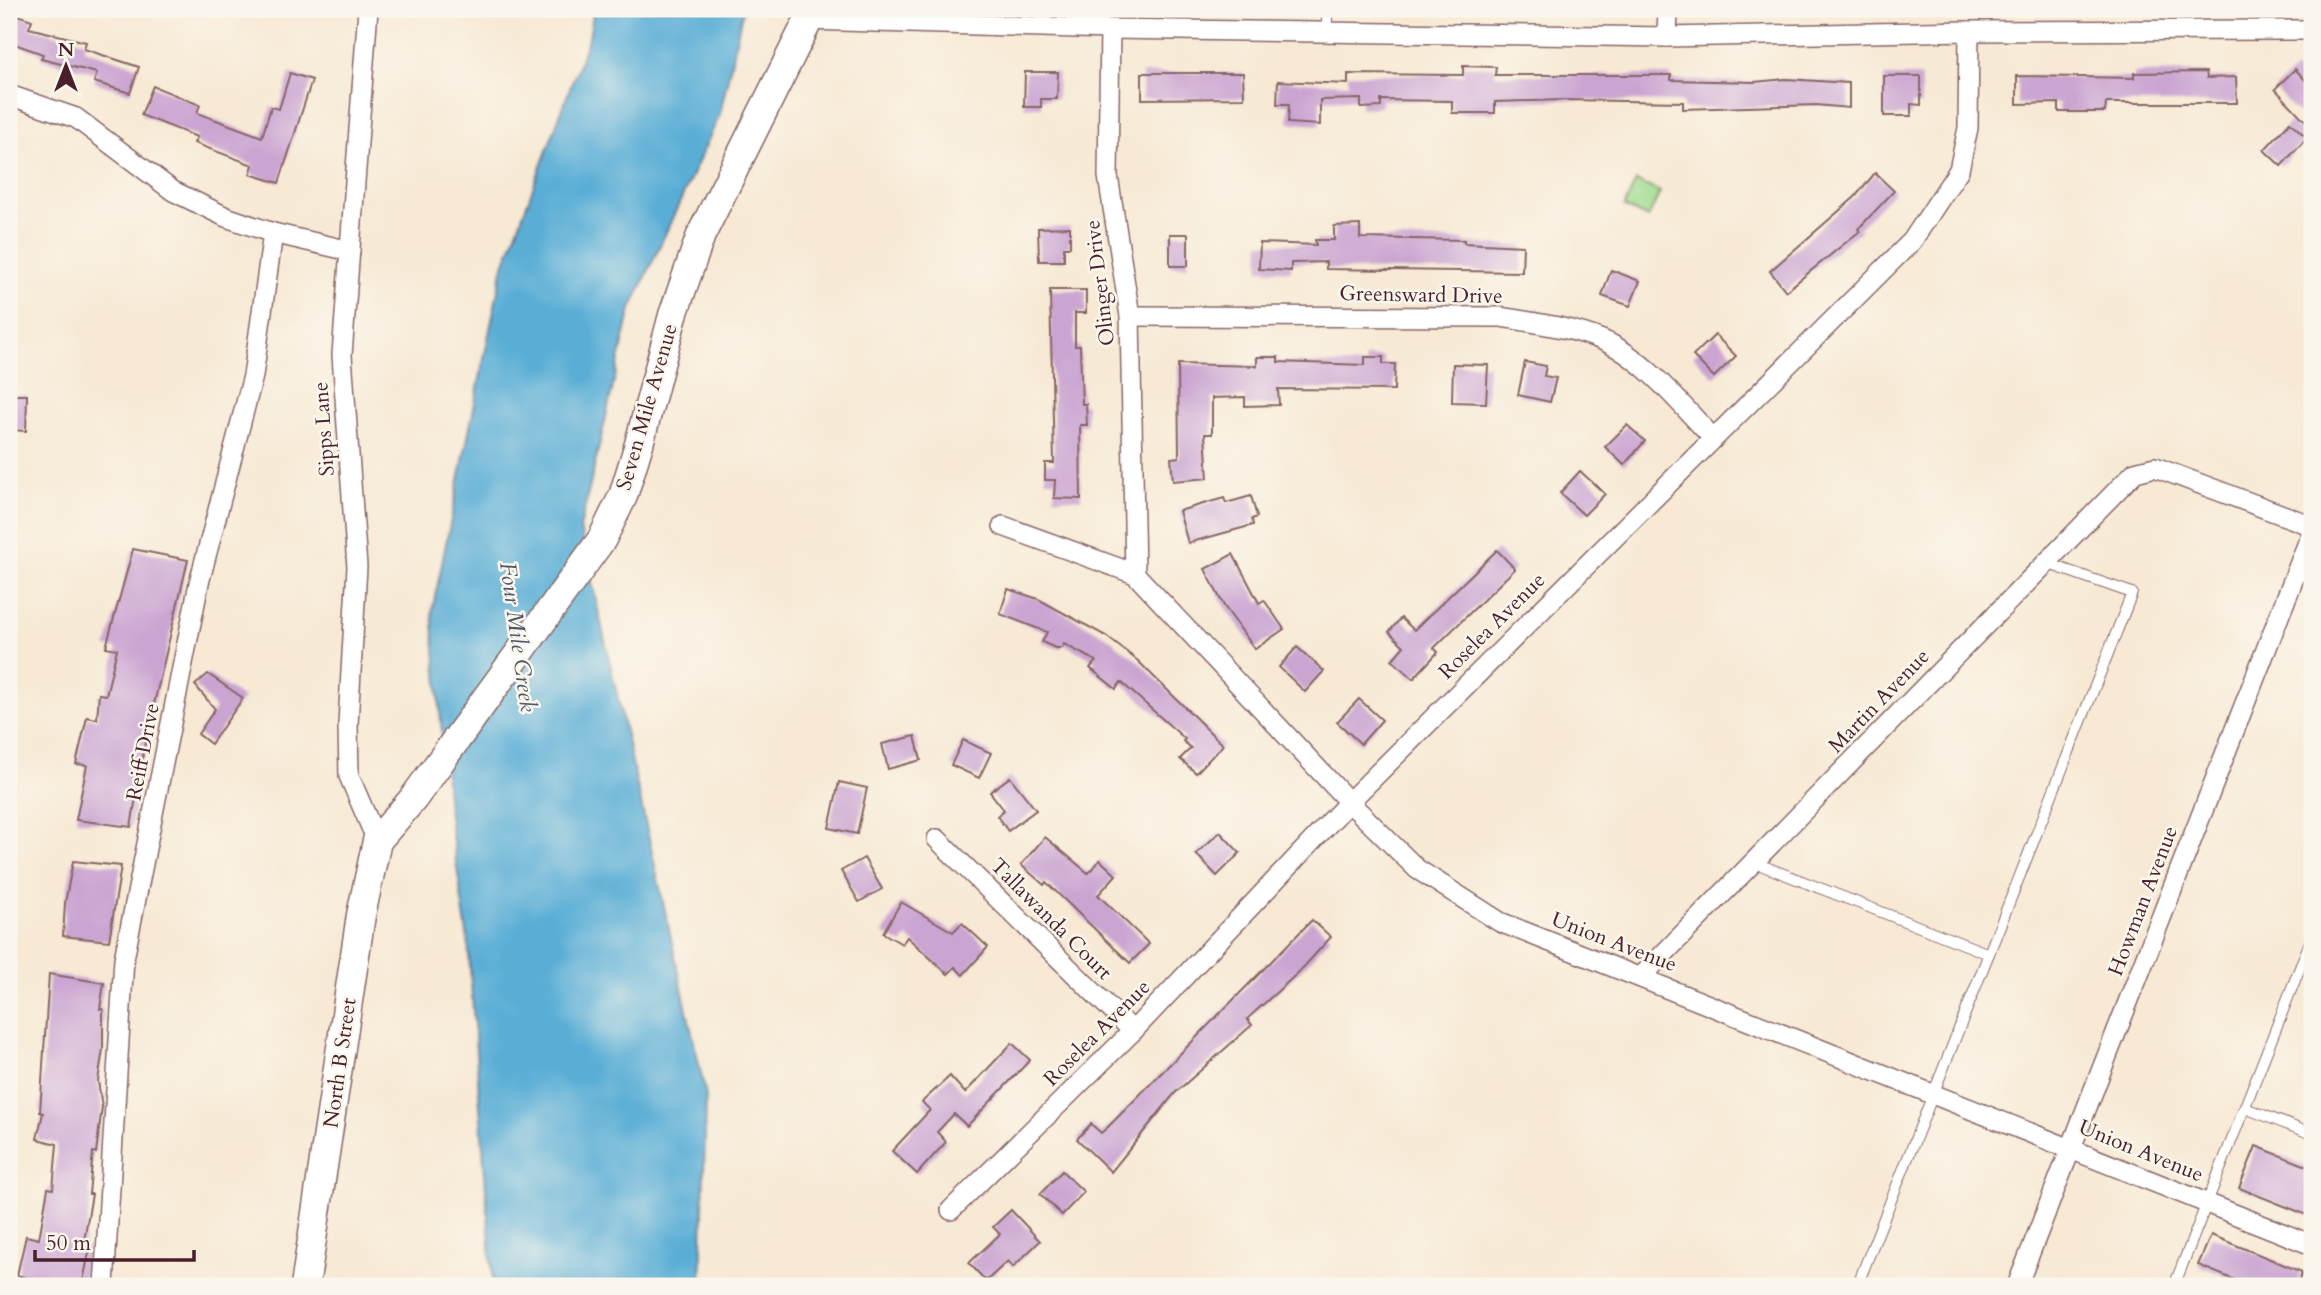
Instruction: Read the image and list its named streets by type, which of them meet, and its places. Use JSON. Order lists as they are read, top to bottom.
{
  "streets": {
    "main road": ["Seven Mile Avenue", "North B Street"],
    "street": [
      "Olinger Drive",
      "Greensward Drive",
      "Sipps Lane",
      "Roselea Avenue",
      "Martin Avenue",
      "Reiff Drive",
      "Howman Avenue",
      "Tallawanda Court",
      "Union Avenue"
    ]
  },
  "crossings": [
    ["Olinger Drive", "Greensward Drive"],
    ["Olinger Drive", "Union Avenue"],
    ["Greensward Drive", "Roselea Avenue"],
    ["Seven Mile Avenue", "Sipps Lane"],
    ["Seven Mile Avenue", "North B Street"],
    ["Sipps Lane", "North B Street"],
    ["Roselea Avenue", "Tallawanda Court"],
    ["Roselea Avenue", "Union Avenue"],
    ["Martin Avenue", "Union Avenue"],
    ["Howman Avenue", "Union Avenue"]
  ],
  "water": ["Four Mile Creek"],
  "scale_bar": "50 m",
  "north": "top"
}
